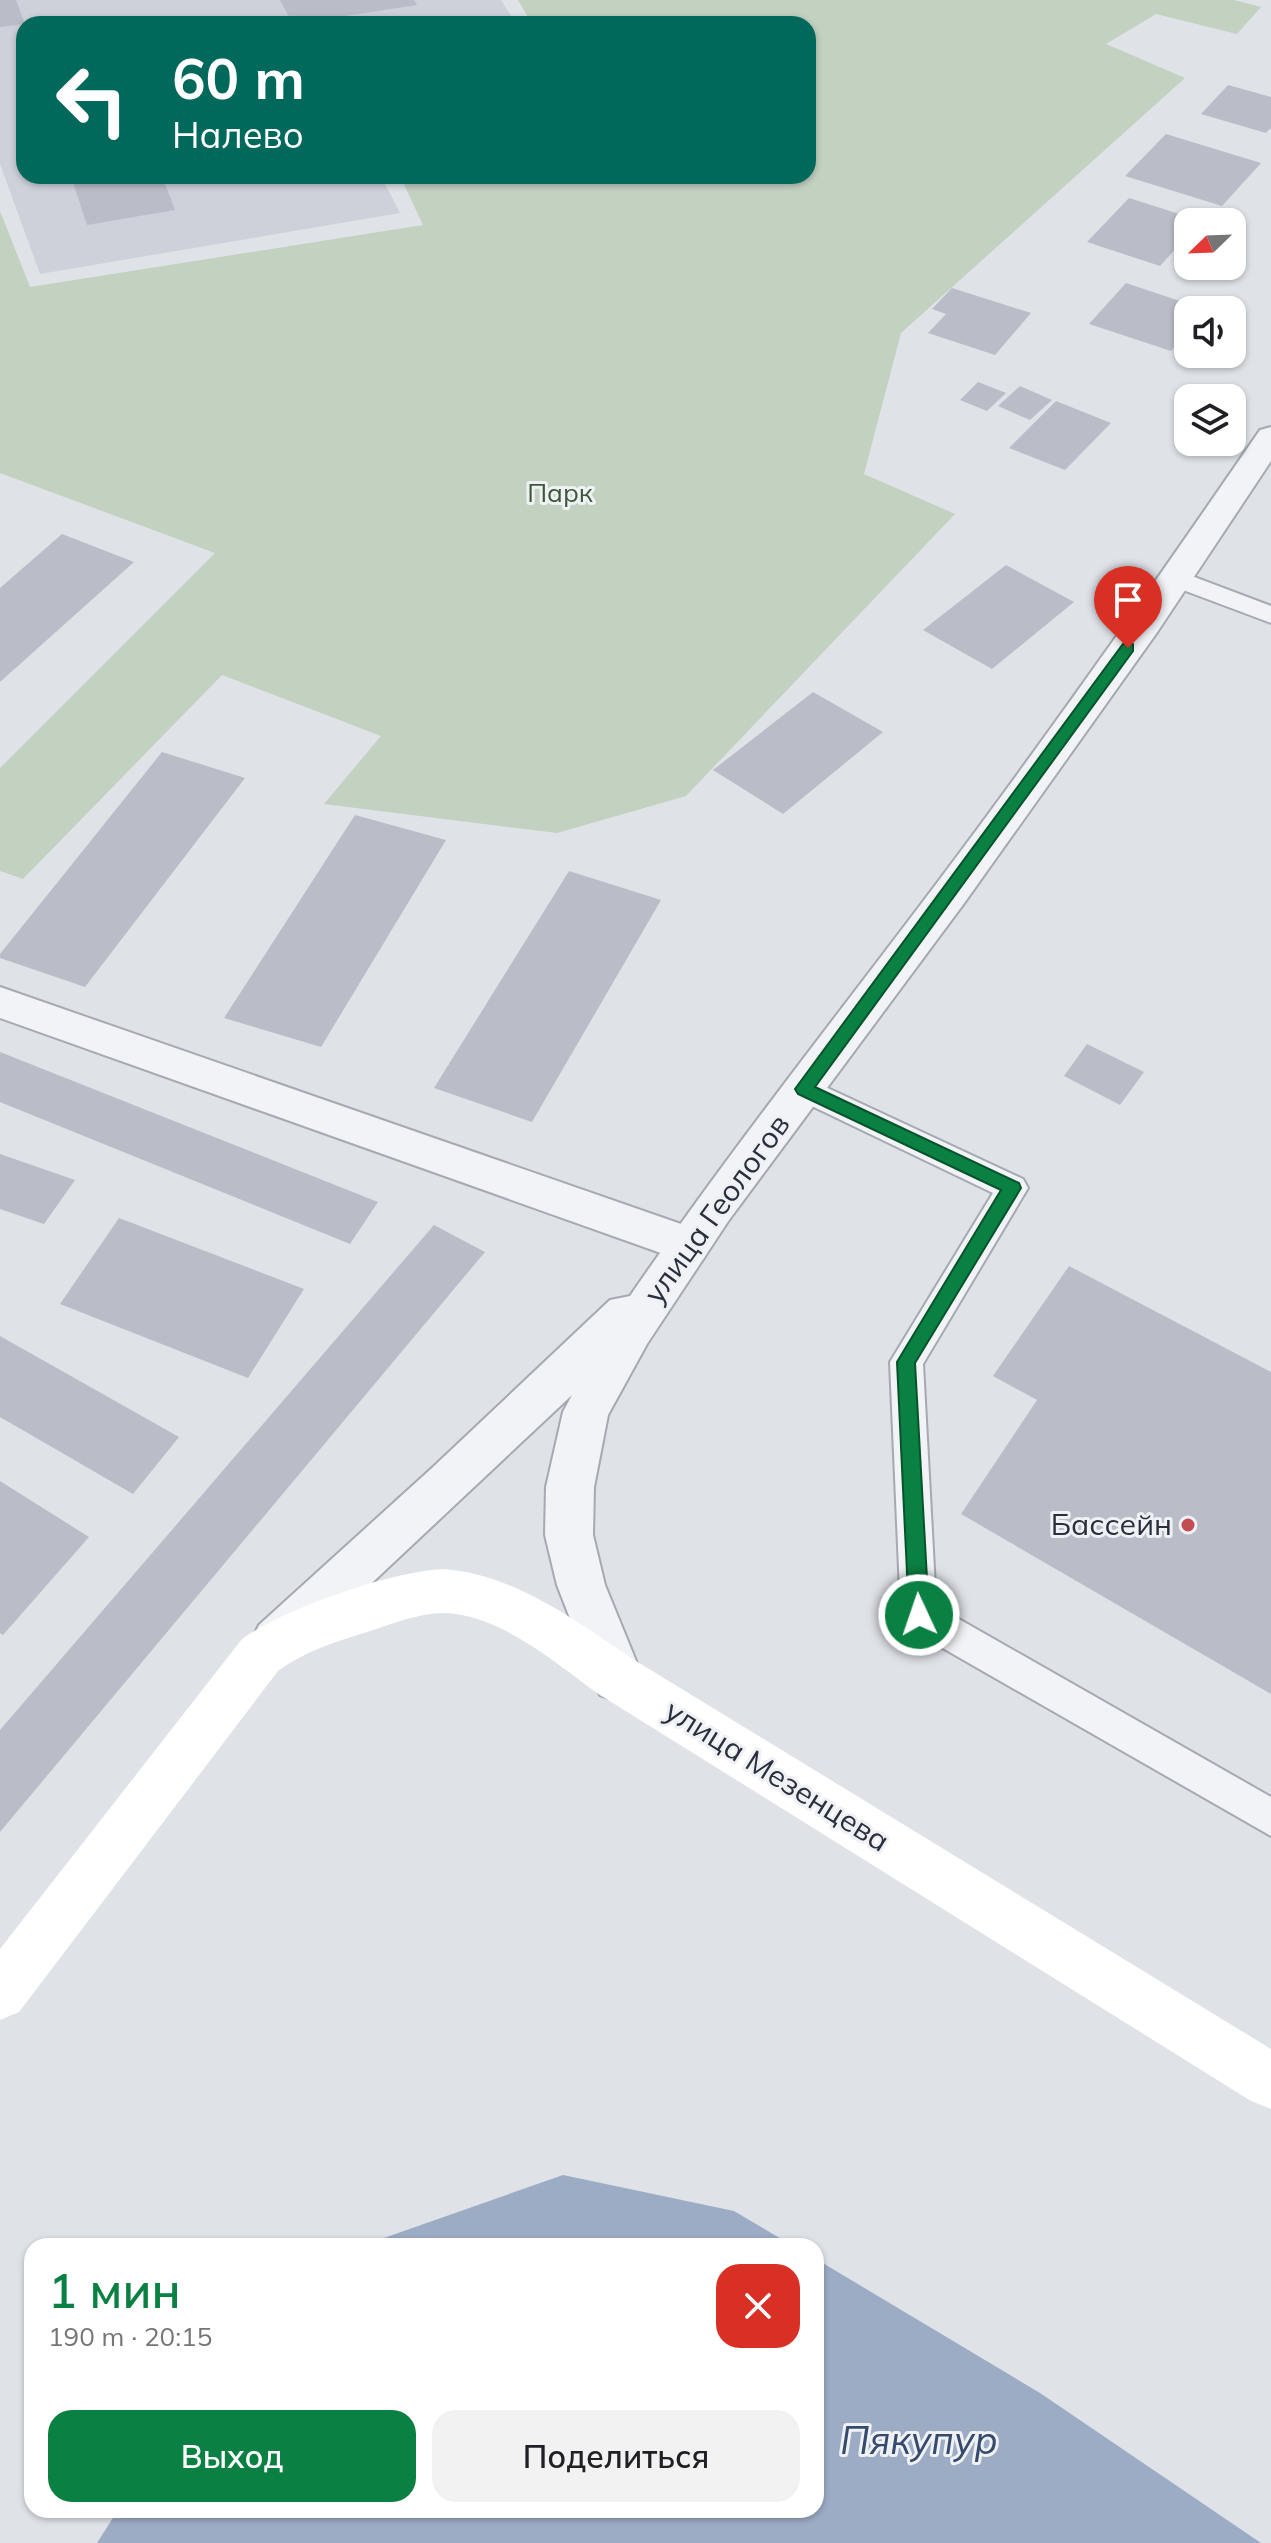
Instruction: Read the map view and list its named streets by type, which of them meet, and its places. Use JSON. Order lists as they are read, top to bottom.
{
  "streets": {
    "main road": ["улица Мезенцева"],
    "street": ["улица Геологов"]
  },
  "crossings": [
    ["улица Геологов", "улица Мезенцева"]
  ],
  "water": ["Пякупур"],
  "parks": ["Парк"],
  "places": ["Бассейн"],
  "north": "bottom left",
  "page": {
    "turn": ["60 m", "Налево"],
    "heading": ["1 мин", "190 m · 20:15"],
    "buttons": ["Выход", "Поделиться"]
  }
}
